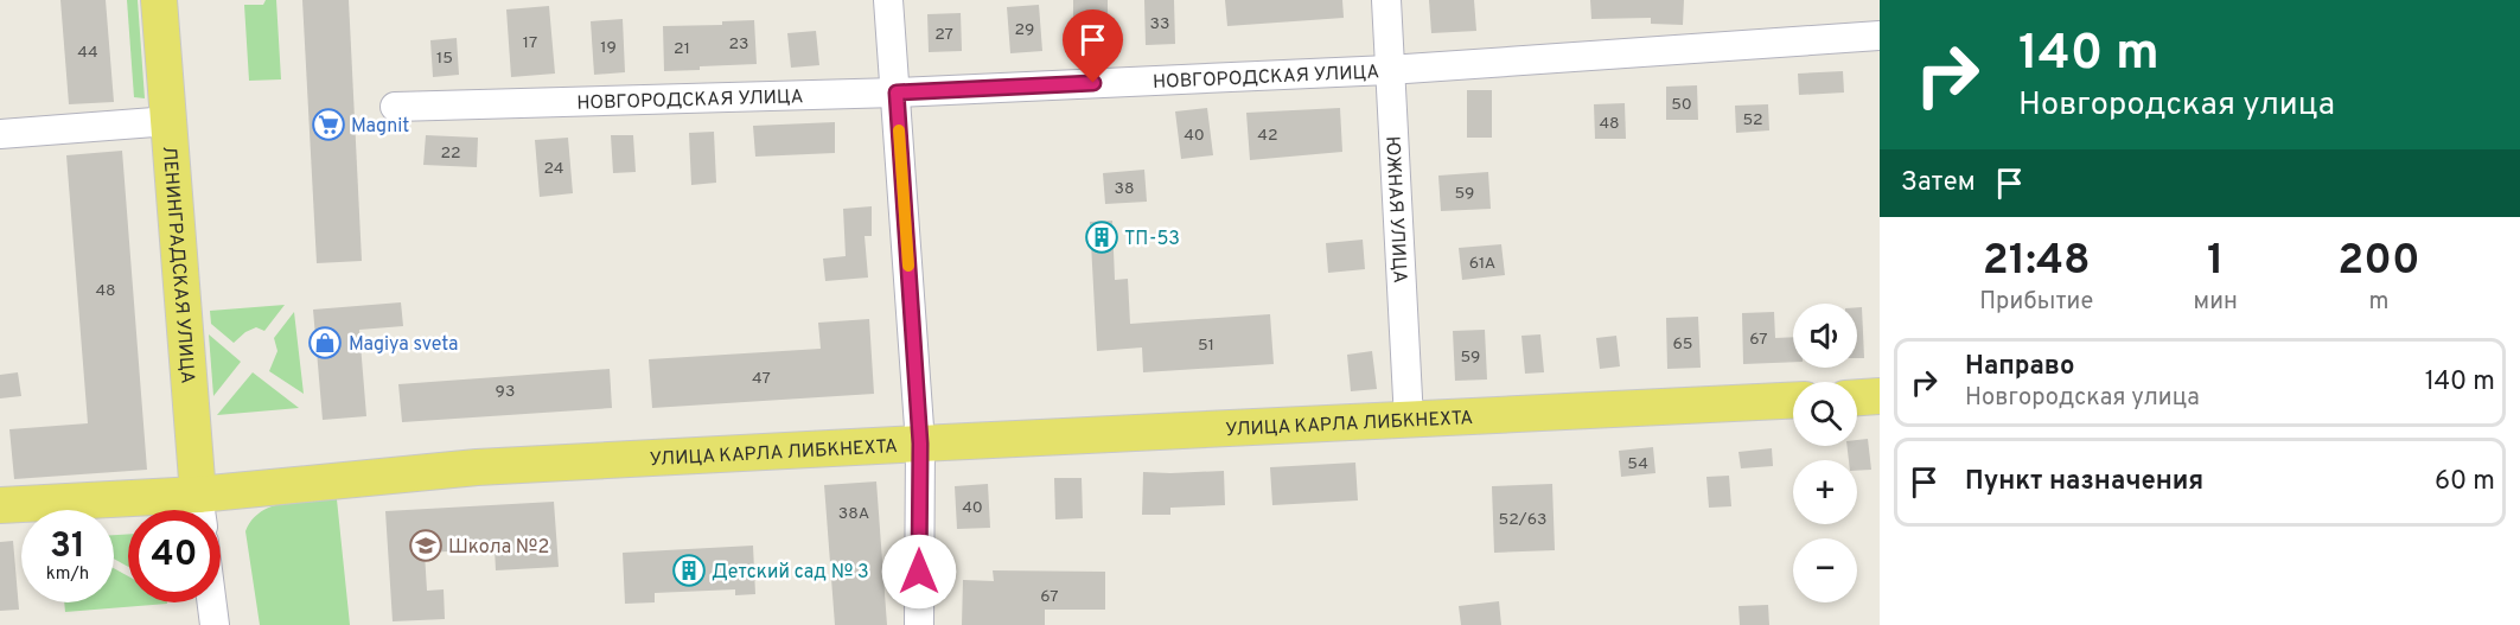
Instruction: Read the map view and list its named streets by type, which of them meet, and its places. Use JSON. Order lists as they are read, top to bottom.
{
  "streets": {
    "main road": ["ЛЕНИНГРАДСКАЯ УЛИЦА", "УЛИЦА КАРЛА ЛИБКНЕХТА"],
    "street": ["НОВГОРОДСКАЯ УЛИЦА", "ЮЖНАЯ УЛИЦА"]
  },
  "crossings": [
    ["НОВГОРОДСКАЯ УЛИЦА", "ЮЖНАЯ УЛИЦА"],
    ["ЮЖНАЯ УЛИЦА", "УЛИЦА КАРЛА ЛИБКНЕХТА"],
    ["ЛЕНИНГРАДСКАЯ УЛИЦА", "УЛИЦА КАРЛА ЛИБКНЕХТА"]
  ],
  "places": {
    "supermarket": ["Magnit"],
    "building": ["ТП-53", "Детский сад № 3"],
    "shop": ["Magiya sveta"],
    "school or university": ["Школа №2"]
  },
  "house_numbers": [
    "33",
    "29",
    "27",
    "17",
    "23",
    "19",
    "21",
    "44",
    "15",
    "50",
    "52",
    "48",
    "40",
    "42",
    "22",
    "24",
    "38",
    "59",
    "61А",
    "48",
    "67",
    "65",
    "51",
    "59",
    "47",
    "93",
    "54",
    "40",
    "38А",
    "52/63",
    "67"
  ],
  "page": {
    "turn": ["140 m", "Новгородская улица"],
    "then": "Затем",
    "eta": [
      "21:48",
      "Прибытие",
      "1",
      "мин",
      "200",
      "m"
    ],
    "map_buttons": ["+", "−"],
    "list": [
      {
        "name": "Направо",
        "note": "Новгородская улица",
        "value": "140 m"
      },
      {
        "name": "Пункт назначения",
        "value": "60 m"
      }
    ],
    "speed": "31 km/h",
    "limit": "40"
  }
}
